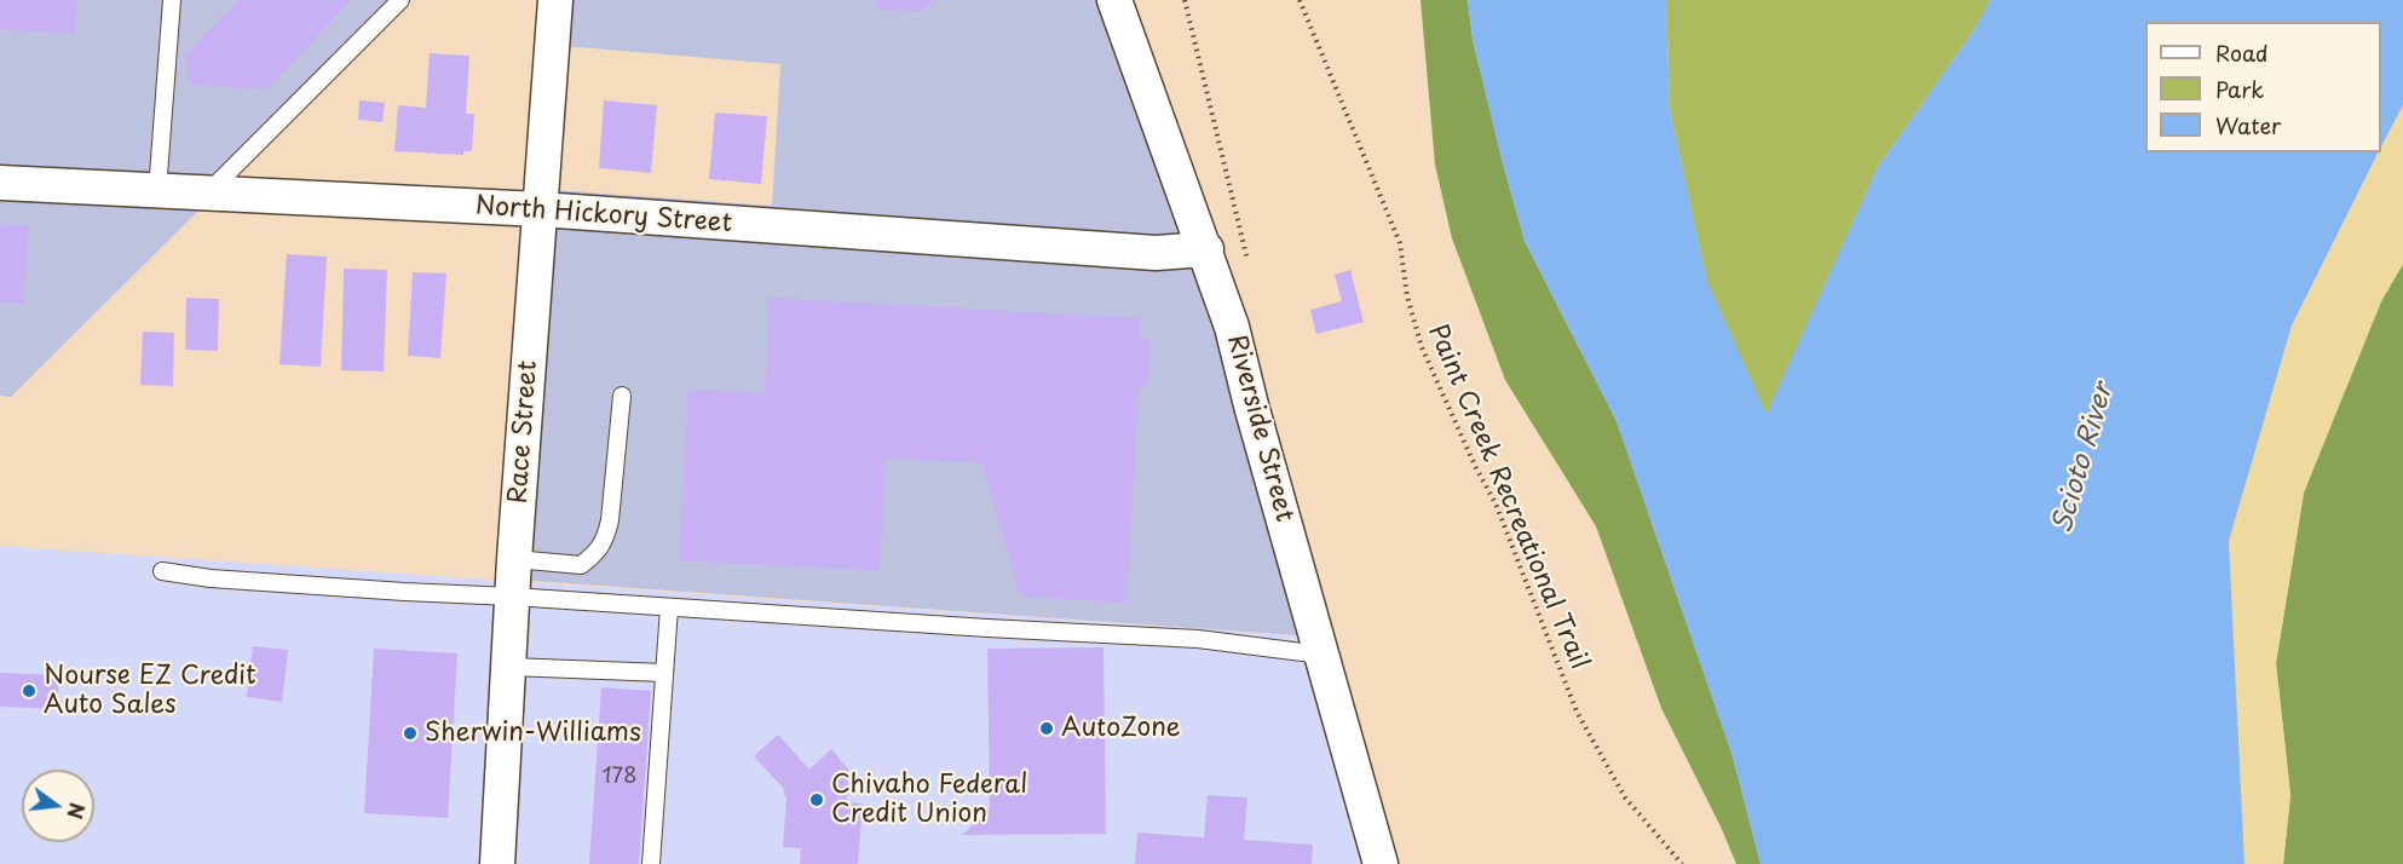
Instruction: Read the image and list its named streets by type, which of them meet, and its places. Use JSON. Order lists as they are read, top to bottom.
{
  "streets": {
    "street": ["North Hickory Street", "Riverside Street", "Race Street"],
    "path": ["Paint Creek Recreational Trail"]
  },
  "crossings": [
    ["North Hickory Street", "Riverside Street"],
    ["North Hickory Street", "Race Street"]
  ],
  "water": ["Scioto River"],
  "places": [
    "Nourse EZ Credit Auto Sales",
    "AutoZone",
    "Sherwin-Williams",
    "Chivaho Federal Credit Union"
  ],
  "house_numbers": ["178"],
  "legend": ["Road", "Park", "Water"],
  "north": "right"
}
